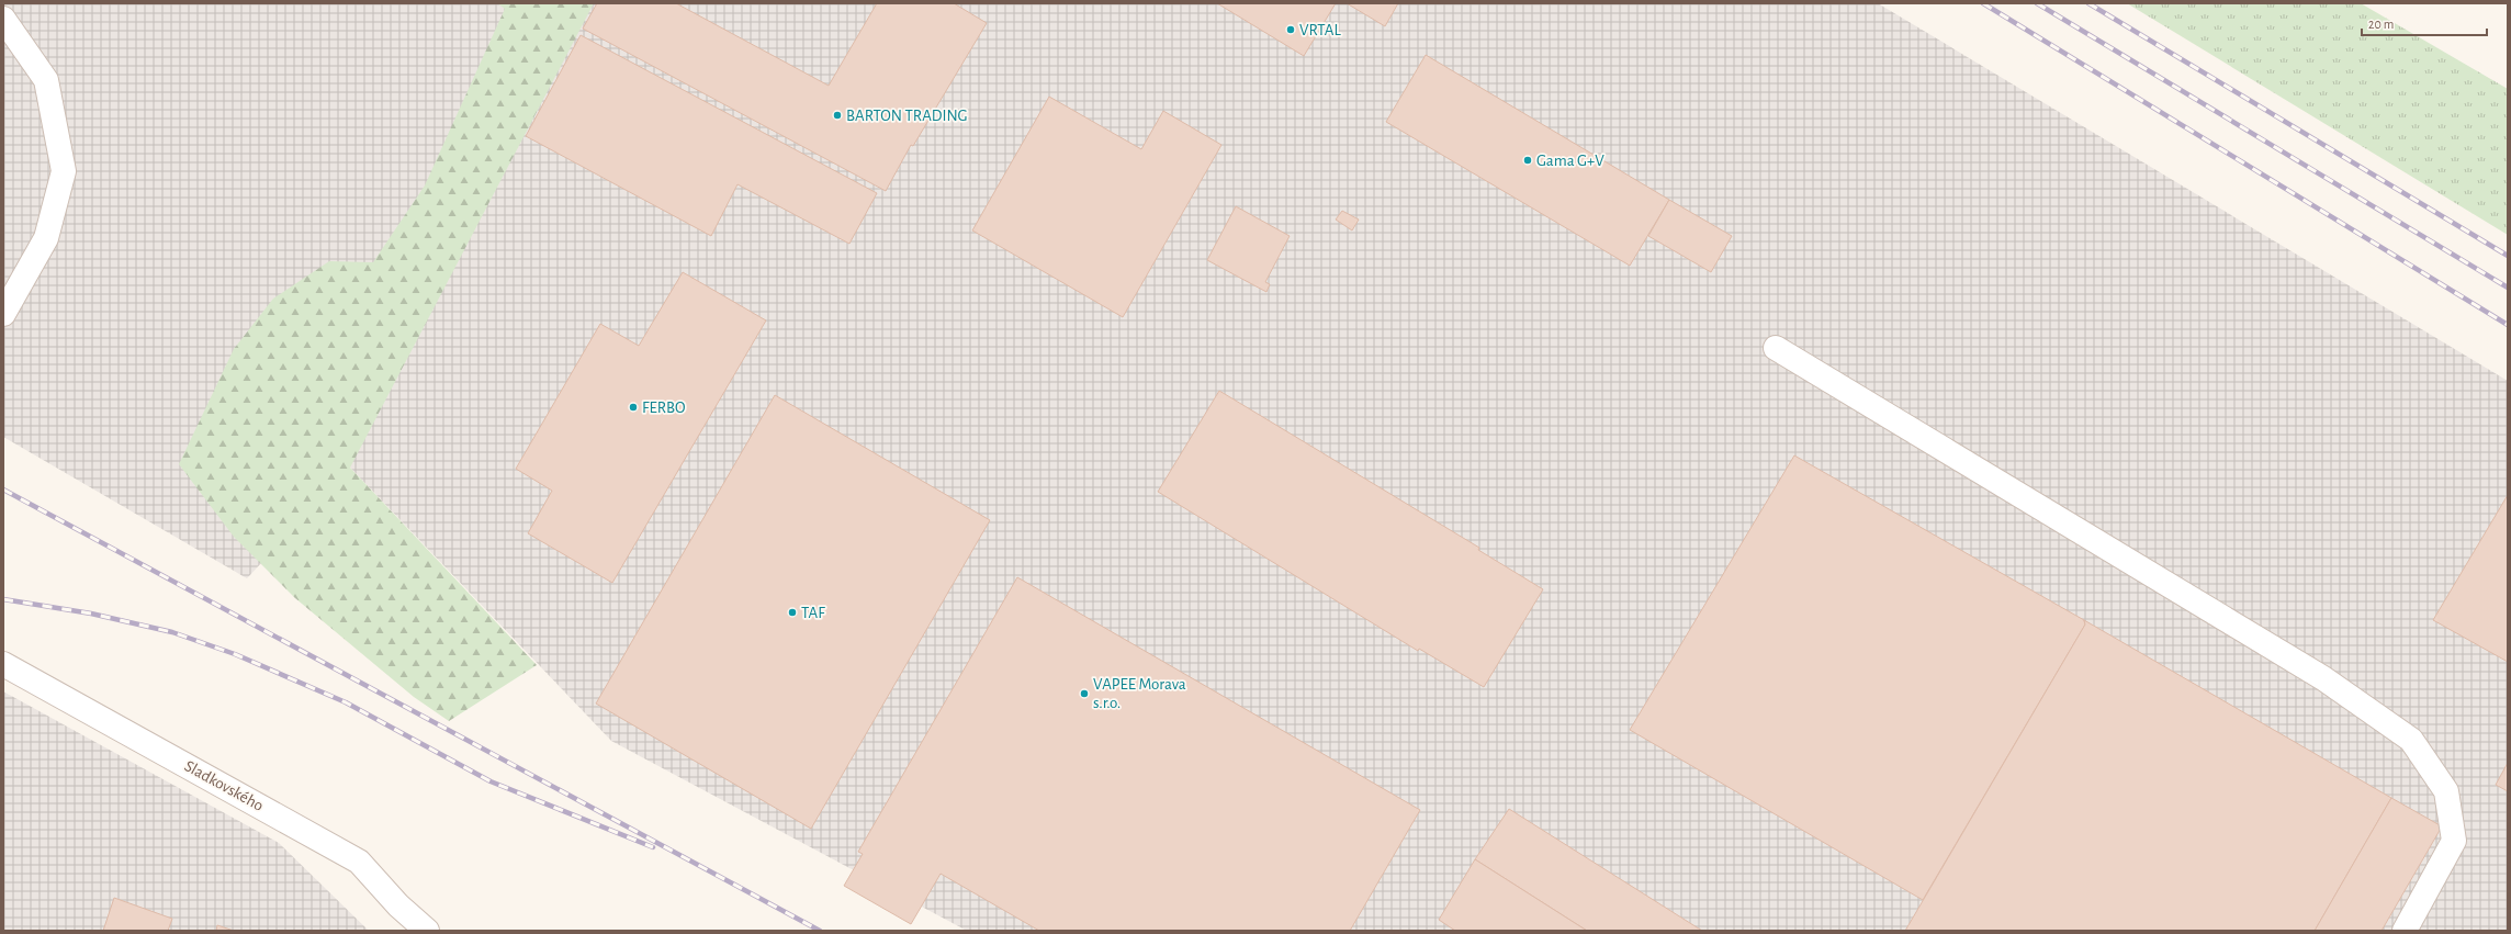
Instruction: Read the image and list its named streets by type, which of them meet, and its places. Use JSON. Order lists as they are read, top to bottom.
{
  "streets": {
    "street": ["Sladkovského"]
  },
  "places": [
    "VRTAL",
    "BARTON TRADING",
    "Gama G+V",
    "FERBO",
    "TAF",
    "VAPEE Morava s.r.o."
  ],
  "scale_bar": "20 m"
}
